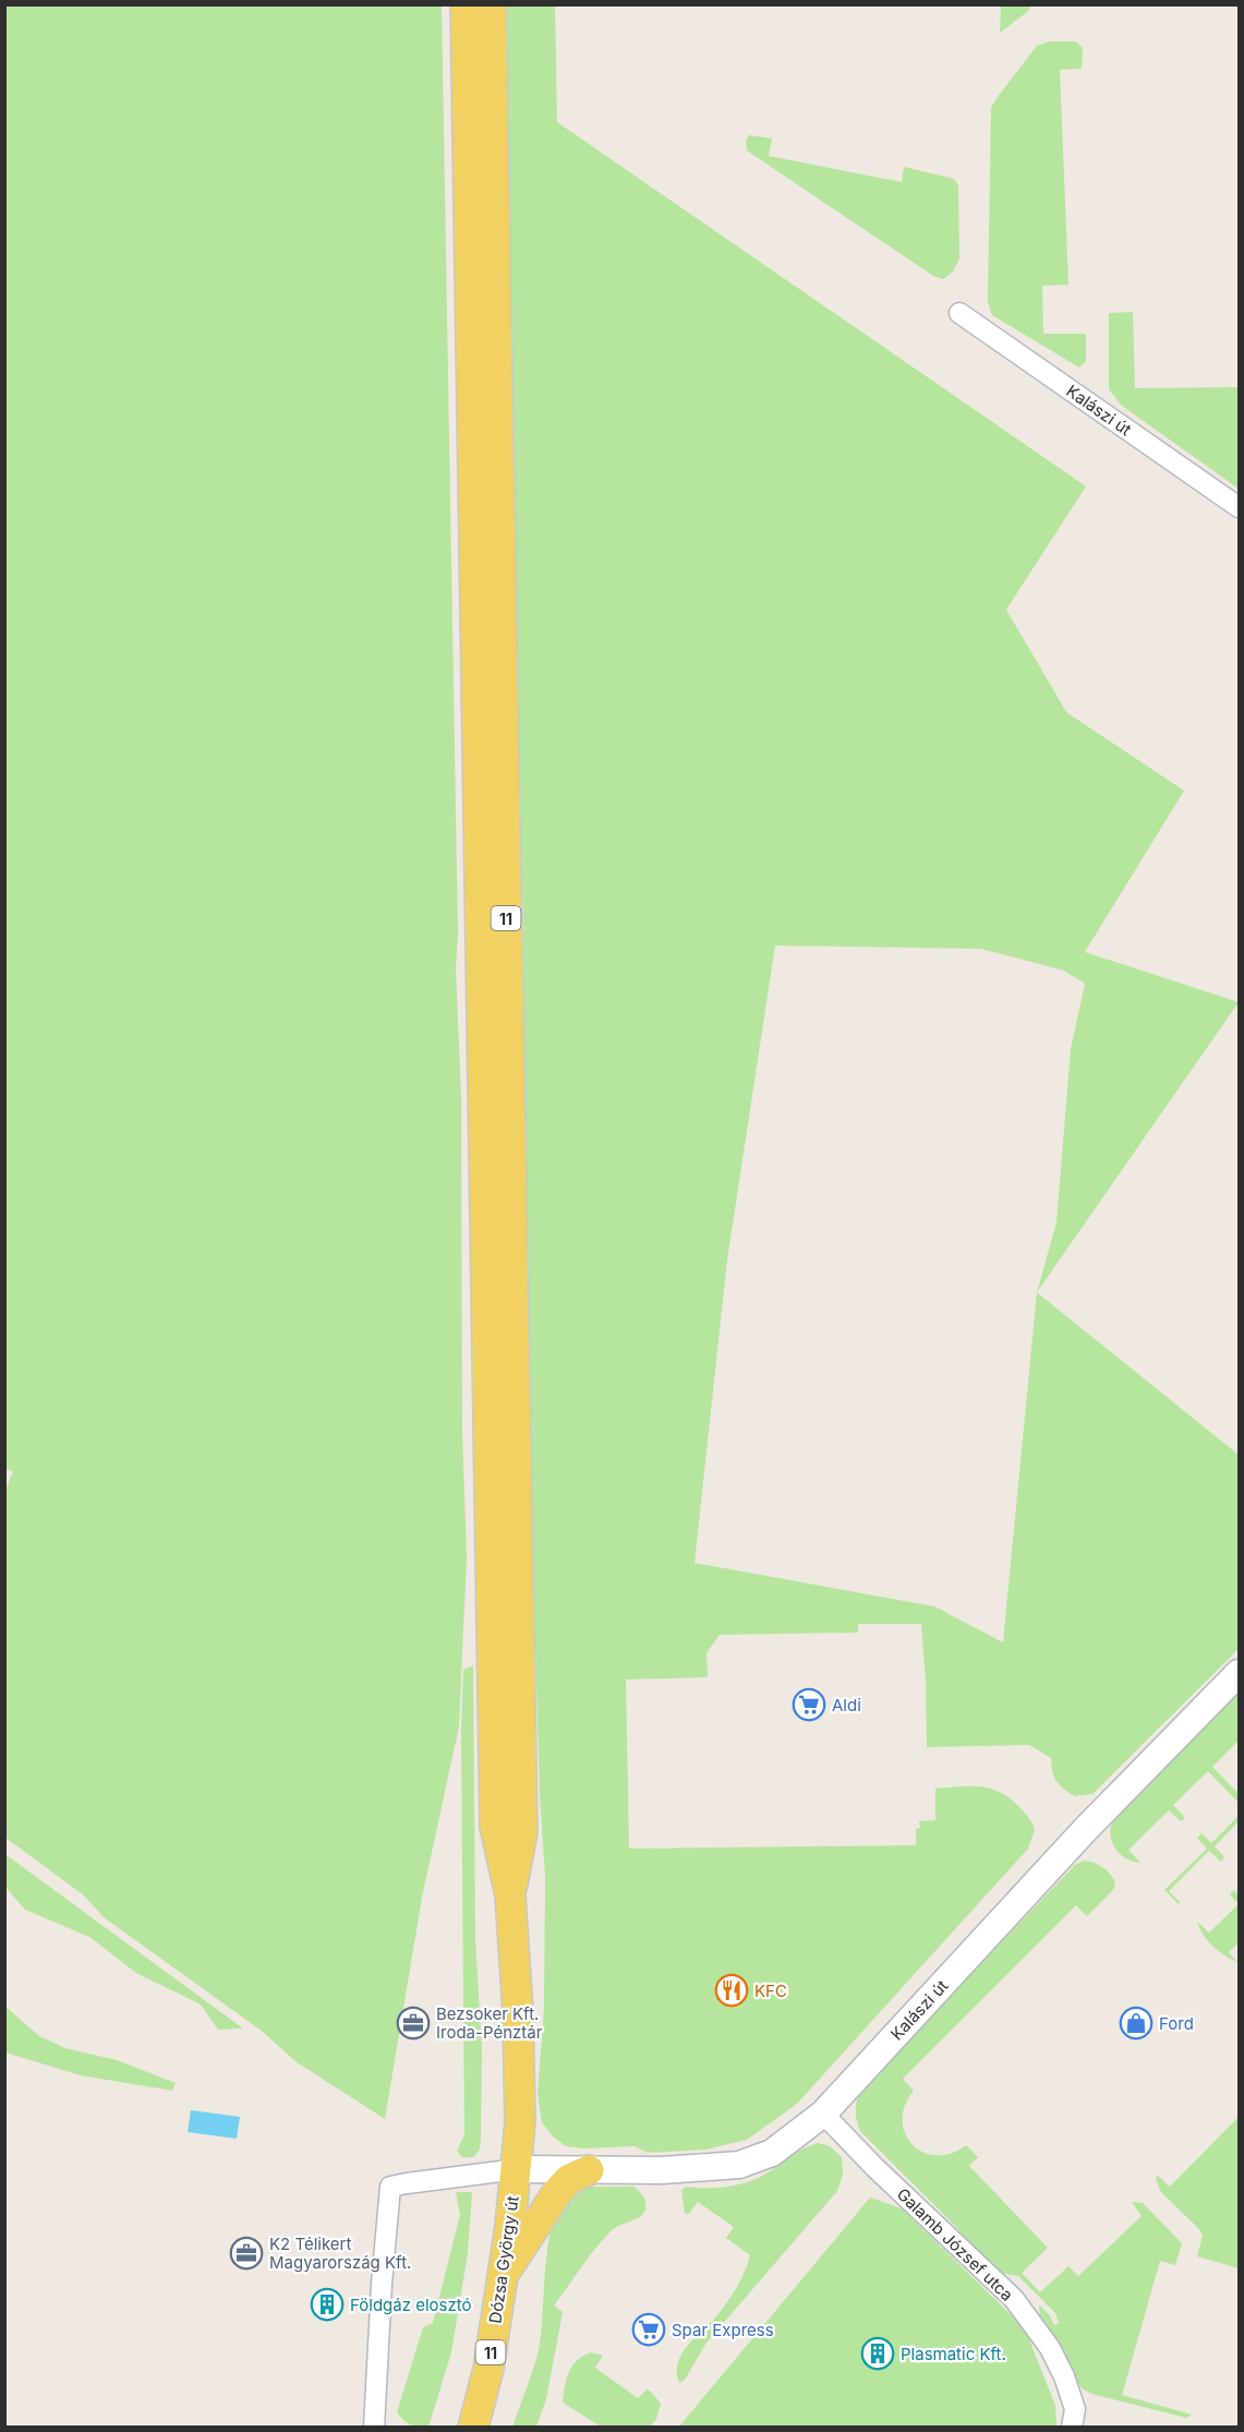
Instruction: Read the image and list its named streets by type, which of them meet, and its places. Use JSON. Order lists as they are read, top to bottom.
{
  "streets": {
    "main road": ["Kalászi út", "11", "Dózsa György út"],
    "street": ["Galamb József utca"]
  },
  "crossings": [
    ["Kalászi út", "11"],
    ["Kalászi út", "Galamb József utca"],
    ["Kalászi út", "Dózsa György út"],
    ["11", "Dózsa György út"]
  ],
  "places": {
    "supermarket": ["Aldi", "Spar Express"],
    "restaurant": ["KFC"],
    "office": ["Bezsoker Kft. Iroda-Pénztár", "K2 Télikert Magyarország Kft."],
    "shop": ["Ford"],
    "building": ["Földgáz elosztó", "Plasmatic Kft."]
  }
}
